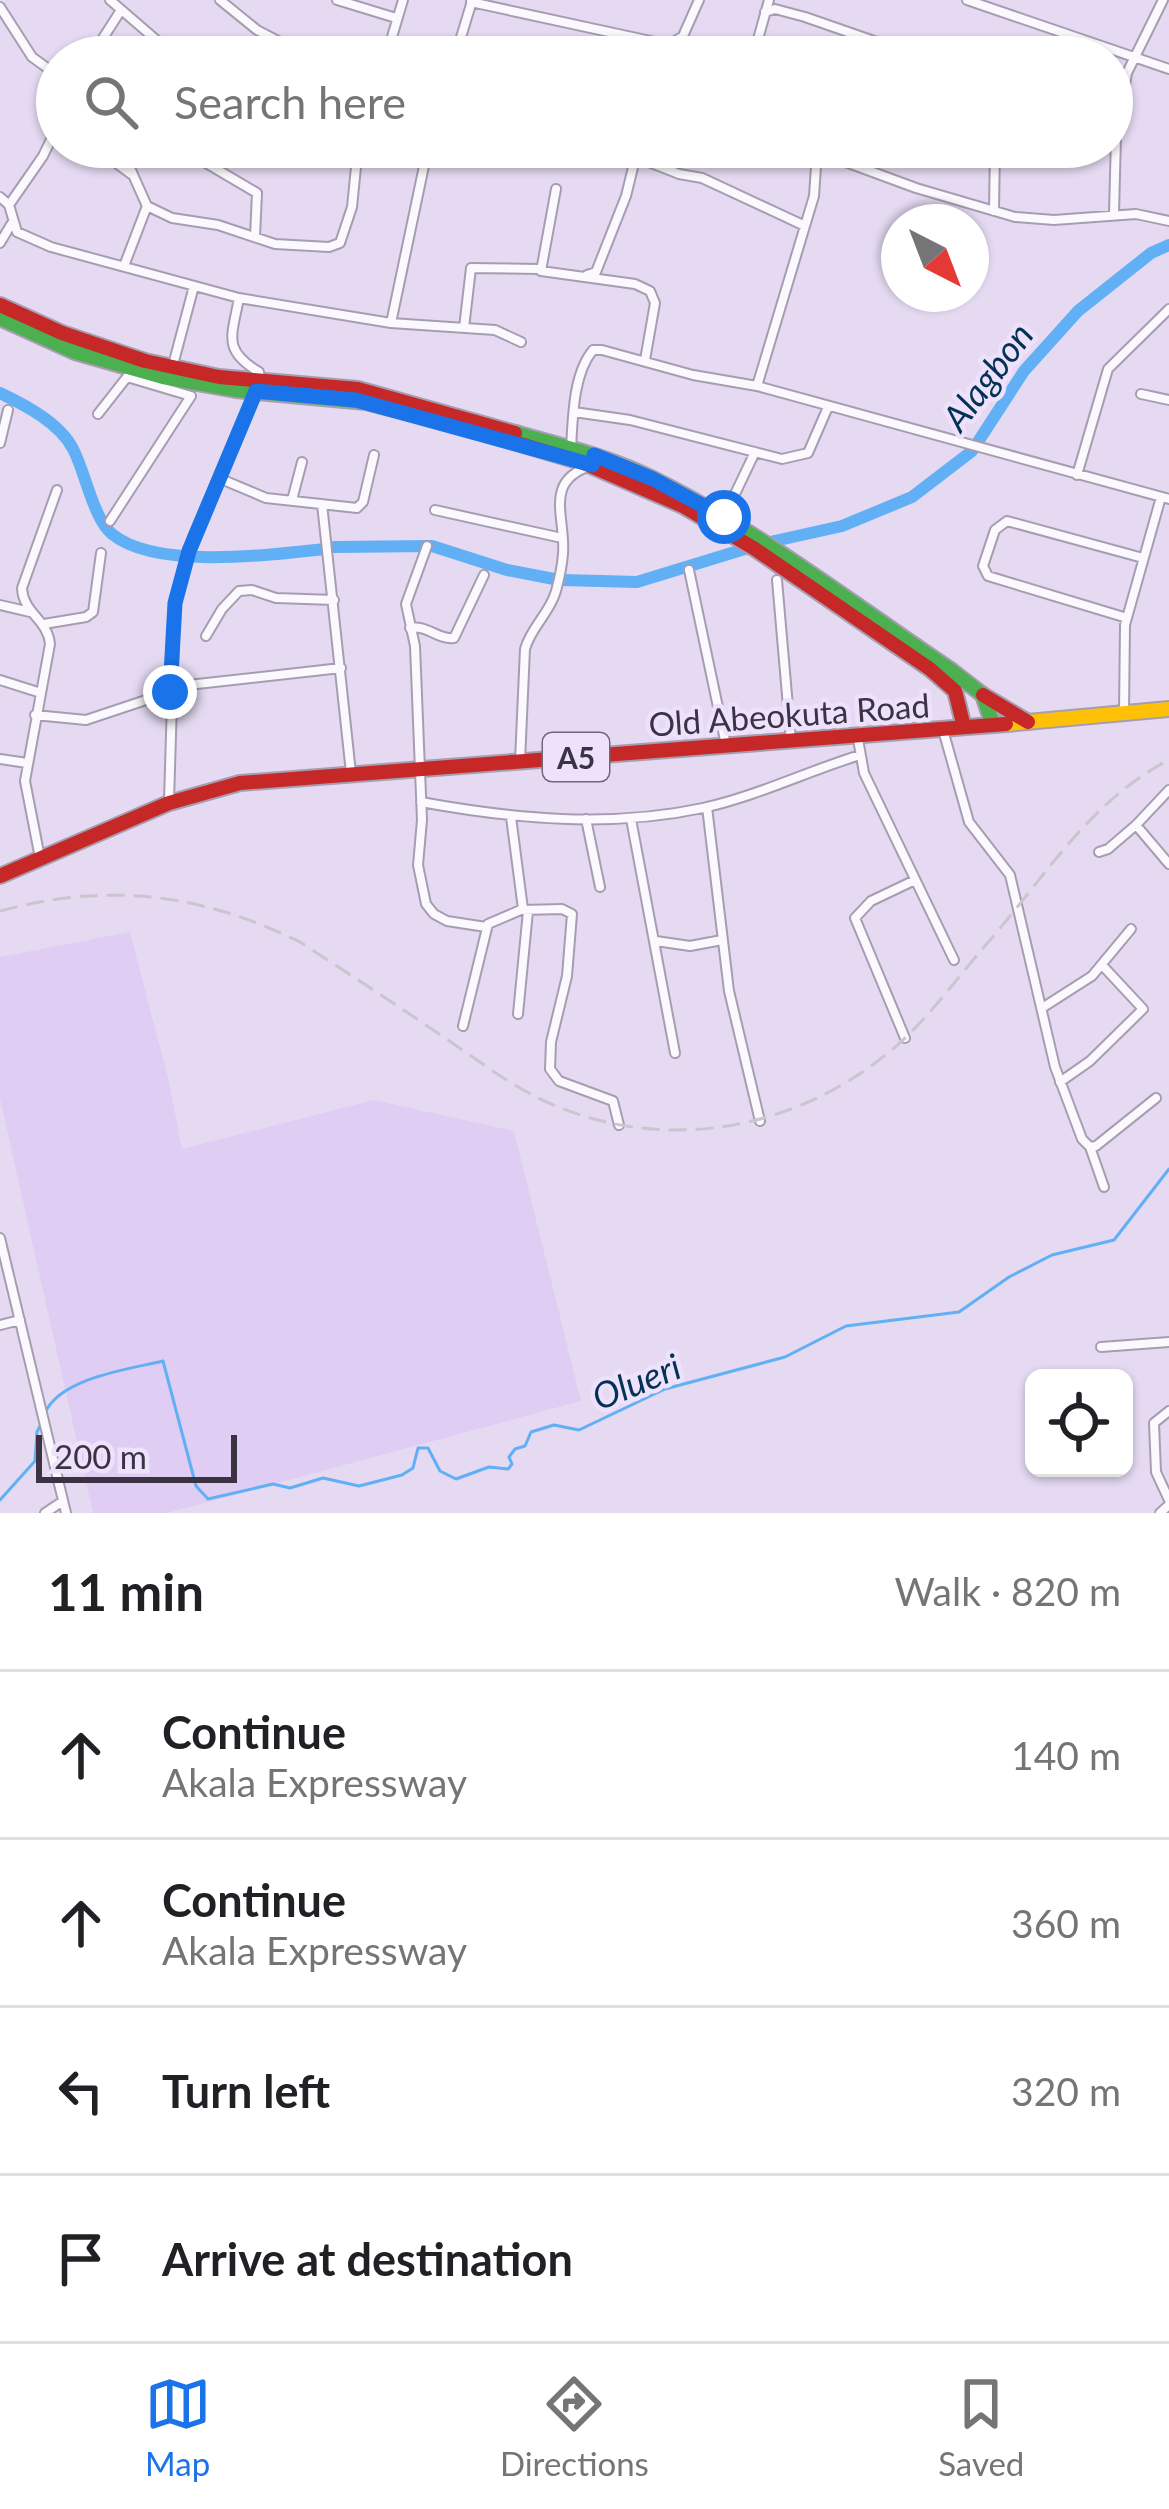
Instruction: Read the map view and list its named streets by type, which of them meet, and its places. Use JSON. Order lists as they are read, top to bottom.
{
  "streets": {
    "main road": ["Old Abeokuta Road", "A5"]
  },
  "water": ["Alagbon", "Olueri"],
  "scale_bar": "200 m",
  "north": "bottom right",
  "page": {
    "search": "Search here",
    "scale": "200 m",
    "heading": ["11 min", "Walk · 820 m"],
    "list": [
      ["Continue", "Akala Expressway", "140 m"],
      ["Continue", "Akala Expressway", "360 m"],
      ["Turn left", "320 m"],
      "Arrive at destination"
    ],
    "nav": ["Map", "Directions", "Saved"]
  }
}
